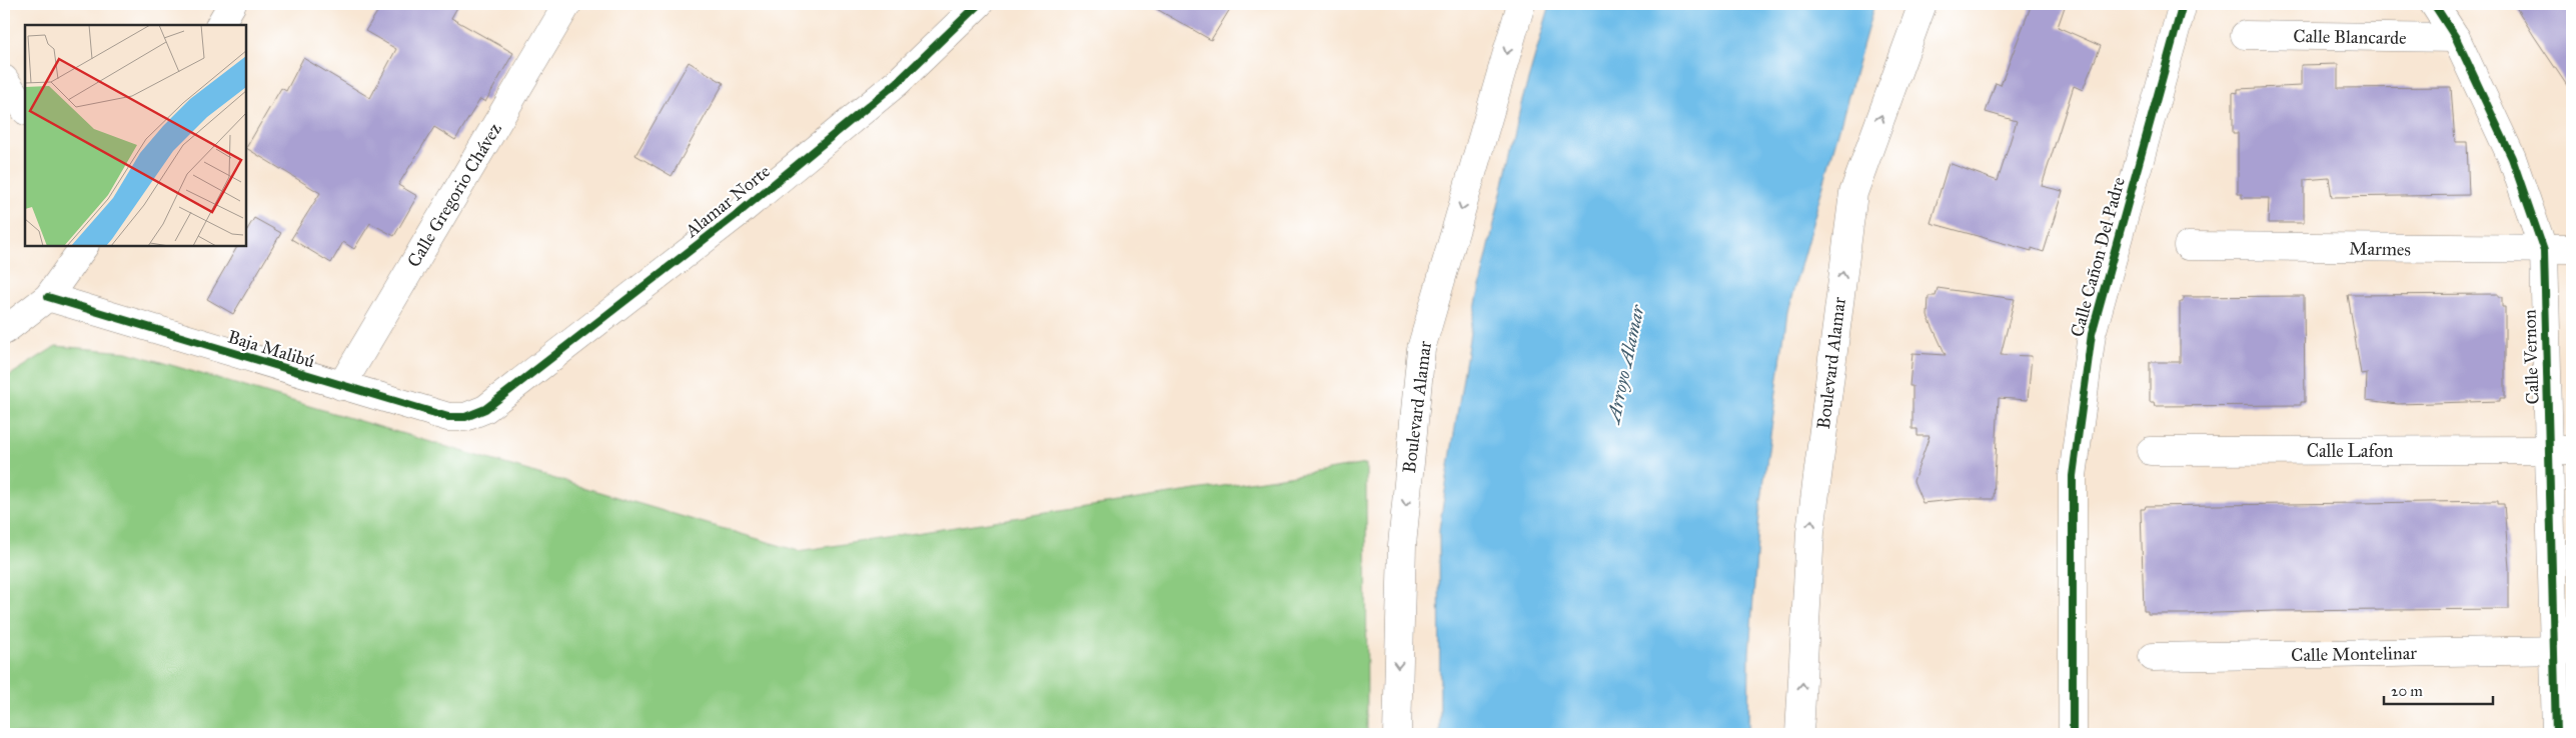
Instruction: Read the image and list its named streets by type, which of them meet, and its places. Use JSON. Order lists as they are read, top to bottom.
{
  "streets": {
    "main road": [
      "Calle Blancarde",
      "Calle Gregorio Chávez",
      "Alamar Norte",
      "Marmes",
      "Calle Cañon Del Padre",
      "Baja Malibú",
      "Calle Vernon",
      "Boulevard Alamar",
      "Calle Lafon",
      "Calle Montelinar"
    ]
  },
  "crossings": [
    ["Calle Blancarde", "Calle Vernon"],
    ["Calle Gregorio Chávez", "Baja Malibú"],
    ["Alamar Norte", "Baja Malibú"],
    ["Marmes", "Calle Vernon"],
    ["Calle Vernon", "Calle Lafon"],
    ["Calle Vernon", "Calle Montelinar"]
  ],
  "water": ["Arroyo Alamar"],
  "scale_bar": "20 m"
}
